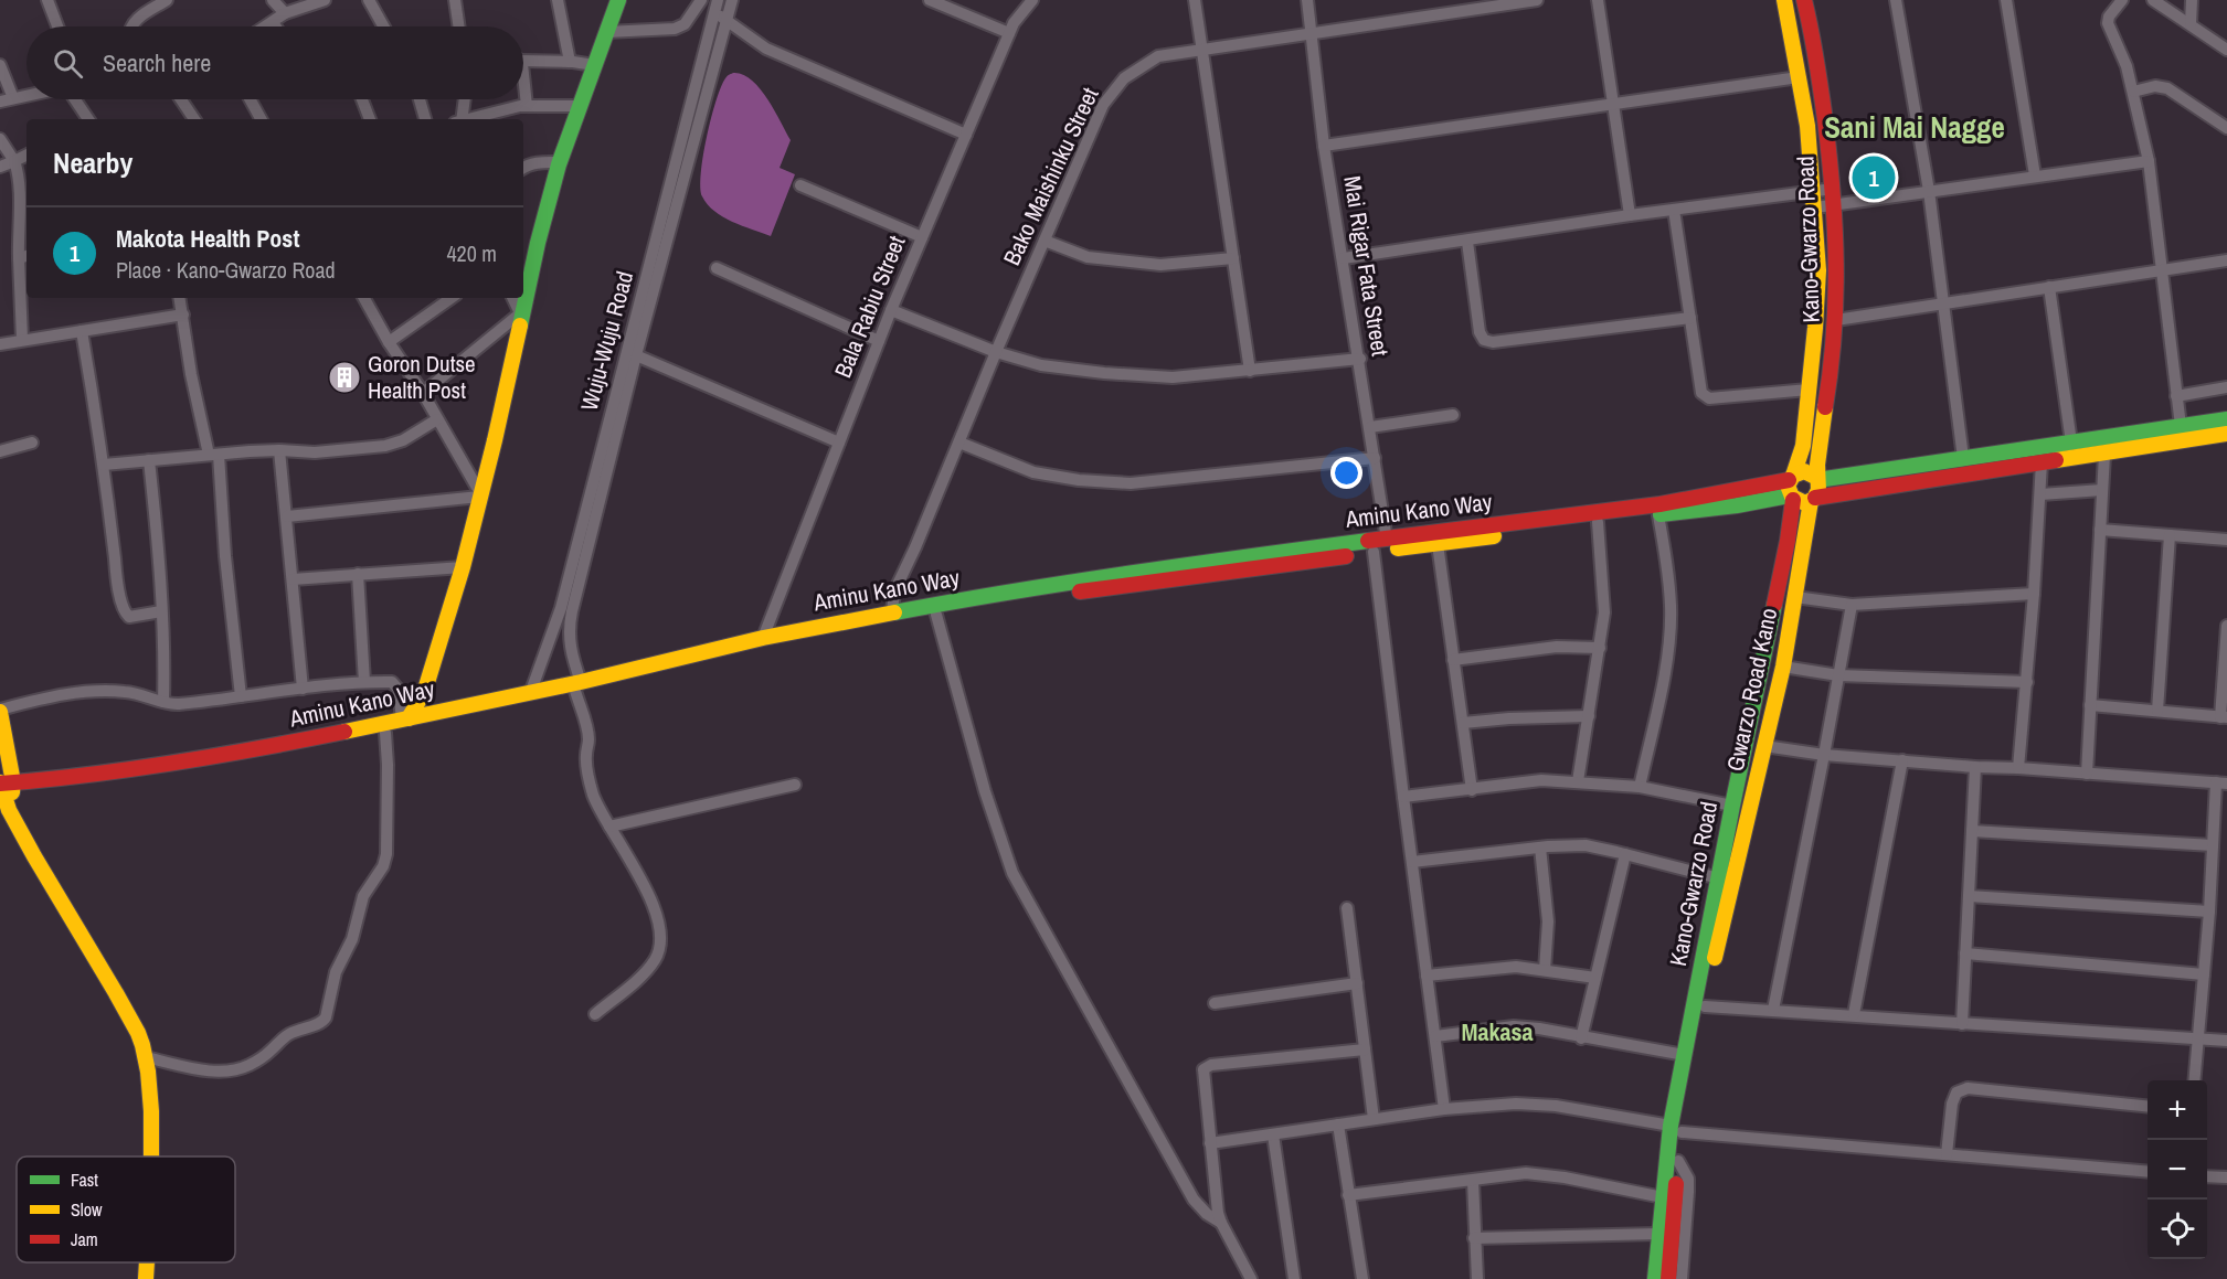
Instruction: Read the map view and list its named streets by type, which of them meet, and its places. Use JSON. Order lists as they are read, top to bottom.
{
  "streets": {
    "main road": ["Kano-Gwarzo Road", "Aminu Kano Way", "Gwarzo Road Kano"],
    "street": [
      "Bako Maishinku Street",
      "Mai Rigar Fata Street",
      "Bala Rabiu Street",
      "Wuju-Wuju Road"
    ]
  },
  "crossings": [
    ["Bako Maishinku Street", "Mai Rigar Fata Street"],
    ["Bako Maishinku Street", "Aminu Kano Way"],
    ["Kano-Gwarzo Road", "Aminu Kano Way"],
    ["Kano-Gwarzo Road", "Gwarzo Road Kano"],
    ["Mai Rigar Fata Street", "Aminu Kano Way"],
    ["Bala Rabiu Street", "Aminu Kano Way"],
    ["Wuju-Wuju Road", "Aminu Kano Way"],
    ["Aminu Kano Way", "Gwarzo Road Kano"]
  ],
  "districts": ["Sani Mai Nagge", "Makasa"],
  "places": {
    "building": ["Goron Dutse Health Post"]
  },
  "legend": ["Fast", "Slow", "Jam"],
  "page": {
    "search": "Search here",
    "heading": "Nearby",
    "pins": "1",
    "list": [
      {
        "mark": "1",
        "name": "Makota Health Post",
        "note": "Place · Kano-Gwarzo Road",
        "value": "420 m"
      }
    ],
    "map_buttons": ["+", "−"]
  }
}
